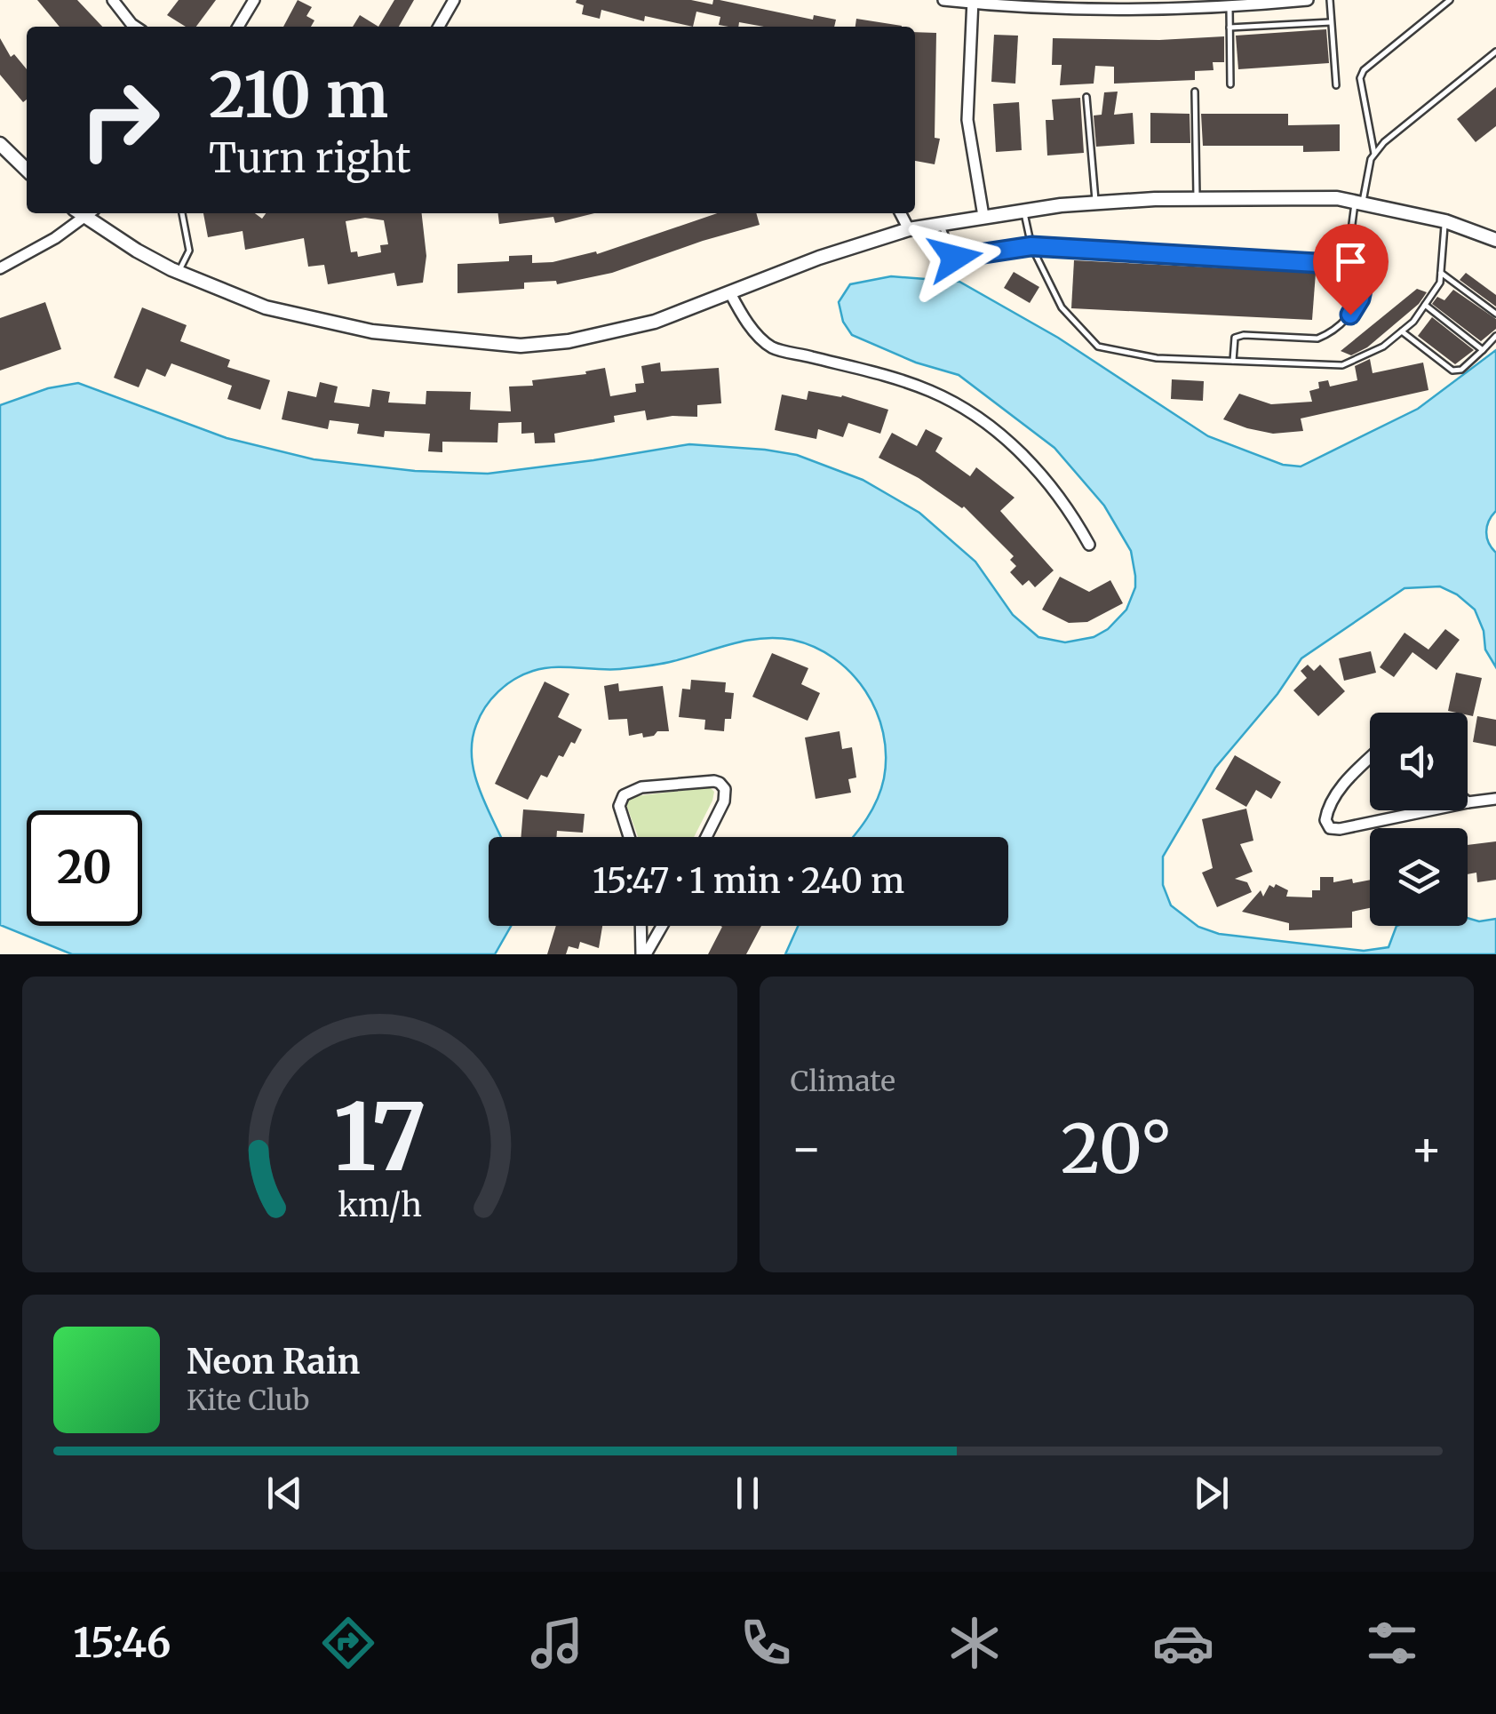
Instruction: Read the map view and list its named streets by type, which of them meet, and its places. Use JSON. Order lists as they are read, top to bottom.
{
  "page": {
    "turn": ["210 m", "Turn right"],
    "limit": "20",
    "trip": "15:47 · 1 min · 240 m",
    "tile": "Climate",
    "heat": ["−", "20°", "+"],
    "song": ["Neon Rain", "Kite Club"],
    "tabs": "15:46",
    "gauge": ["17", "km/h"]
  }
}
